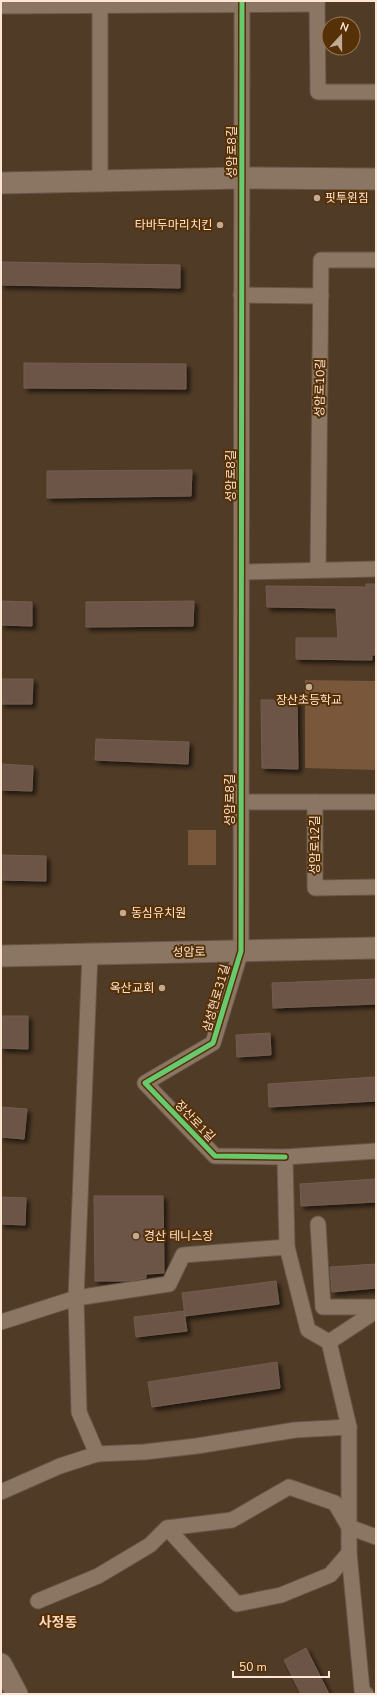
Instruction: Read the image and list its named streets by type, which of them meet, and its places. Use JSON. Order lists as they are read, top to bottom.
{
  "streets": {
    "street": [
      "성암로8길",
      "성암로10길",
      "성암로12길",
      "성암로",
      "삼성현로31길",
      "장산로1길"
    ]
  },
  "crossings": [
    ["성암로8길", "성암로"],
    ["성암로8길", "삼성현로31길"],
    ["성암로", "삼성현로31길"],
    ["삼성현로31길", "장산로1길"]
  ],
  "districts": ["사정동"],
  "places": [
    "핏투윈짐",
    "타바두마리치킨",
    "장산초등학교",
    "동심유치원",
    "옥산교회",
    "경산 테니스장"
  ],
  "scale_bar": "50 m",
  "north": "top"
}
